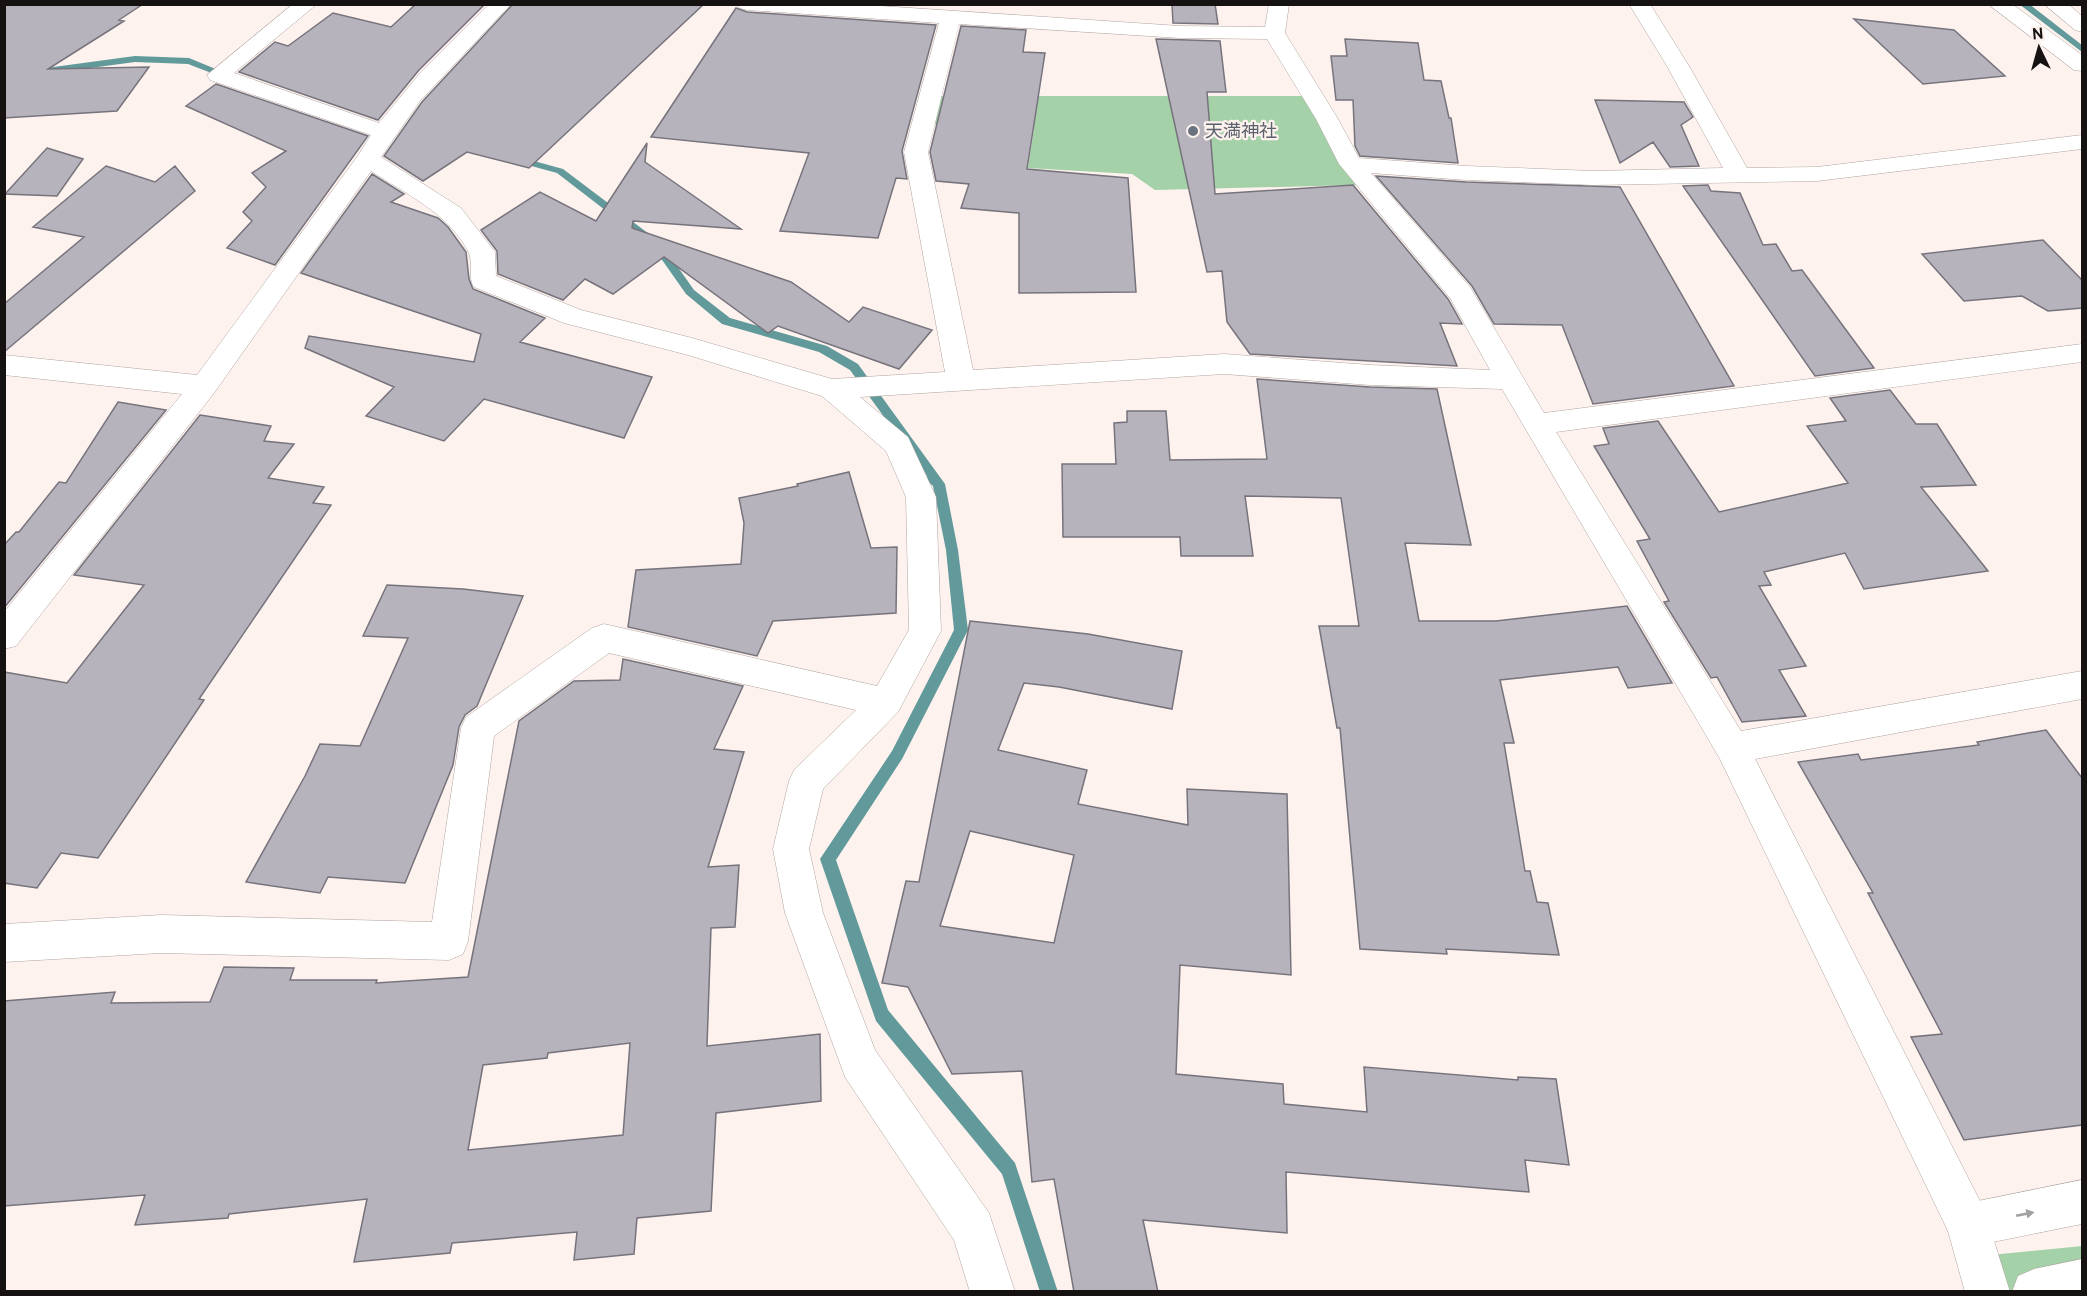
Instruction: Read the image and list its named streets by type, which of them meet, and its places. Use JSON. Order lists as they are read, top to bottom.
{
  "places": ["天満神社"],
  "north": "top"
}
